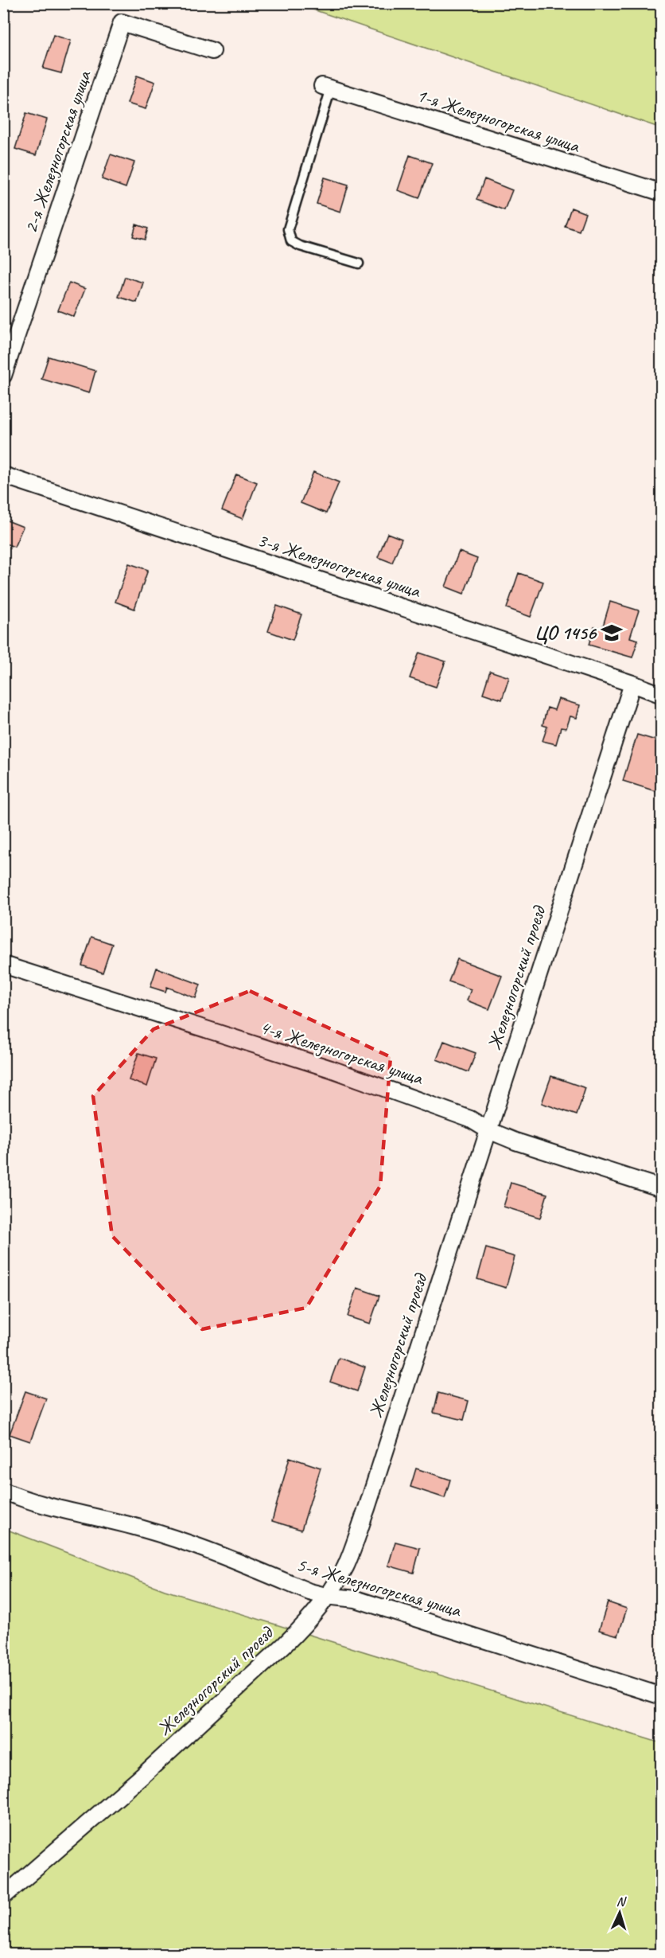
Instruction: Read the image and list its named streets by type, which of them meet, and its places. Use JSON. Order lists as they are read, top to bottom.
{
  "streets": {
    "street": [
      "1-я Железногорская улица",
      "2-я Железногорская улица",
      "3-я Железногорская улица",
      "Железногорский проезд",
      "4-я Железногорская улица",
      "5-я Железногорская улица"
    ]
  },
  "crossings": [
    ["3-я Железногорская улица", "Железногорский проезд"],
    ["Железногорский проезд", "4-я Железногорская улица"],
    ["Железногорский проезд", "5-я Железногорская улица"]
  ],
  "places": {
    "school or university": ["ЦО 1456"]
  },
  "north": "top"
}
